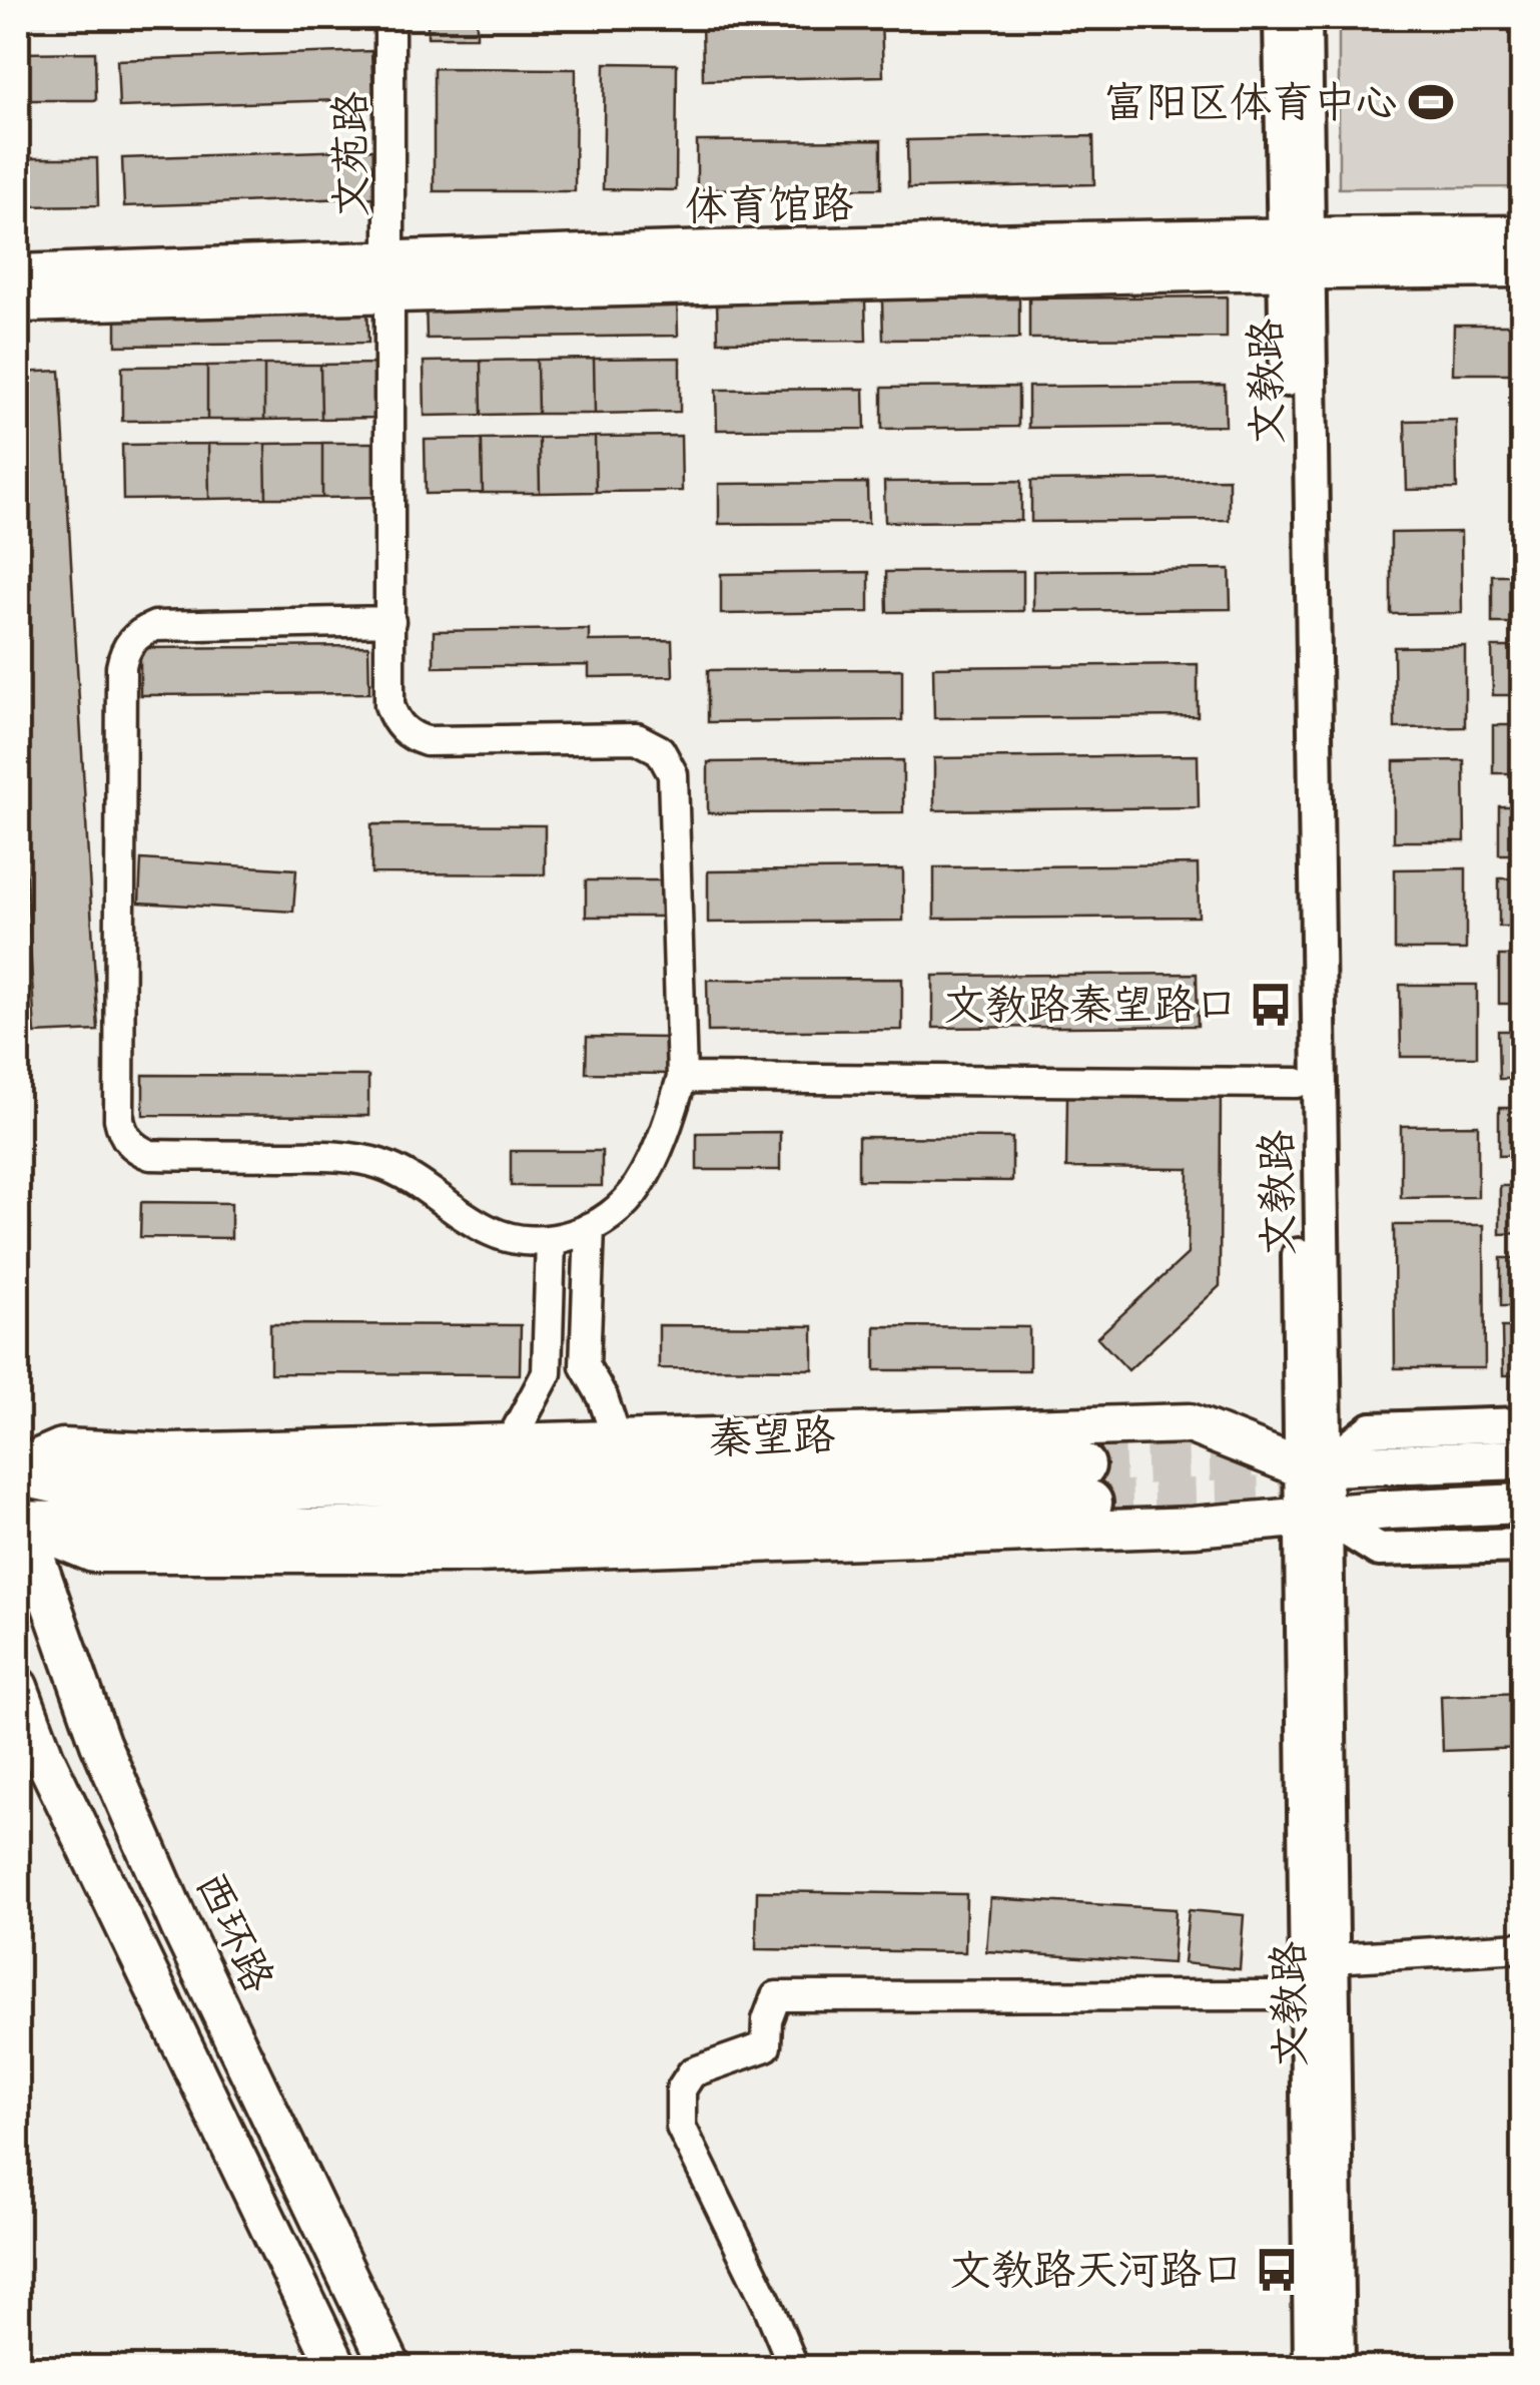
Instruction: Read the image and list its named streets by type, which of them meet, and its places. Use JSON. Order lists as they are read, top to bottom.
{
  "streets": {
    "main road": ["体育馆路", "秦望路", "西环路"],
    "street": ["文苑路", "文教路"]
  },
  "crossings": [
    ["文苑路", "体育馆路"],
    ["体育馆路", "文教路"],
    ["文教路", "秦望路"],
    ["秦望路", "西环路"]
  ],
  "places": {
    "sports": ["富阳区体育中心"],
    "bus stop": ["文教路秦望路口", "文教路天河路口"]
  }
}
